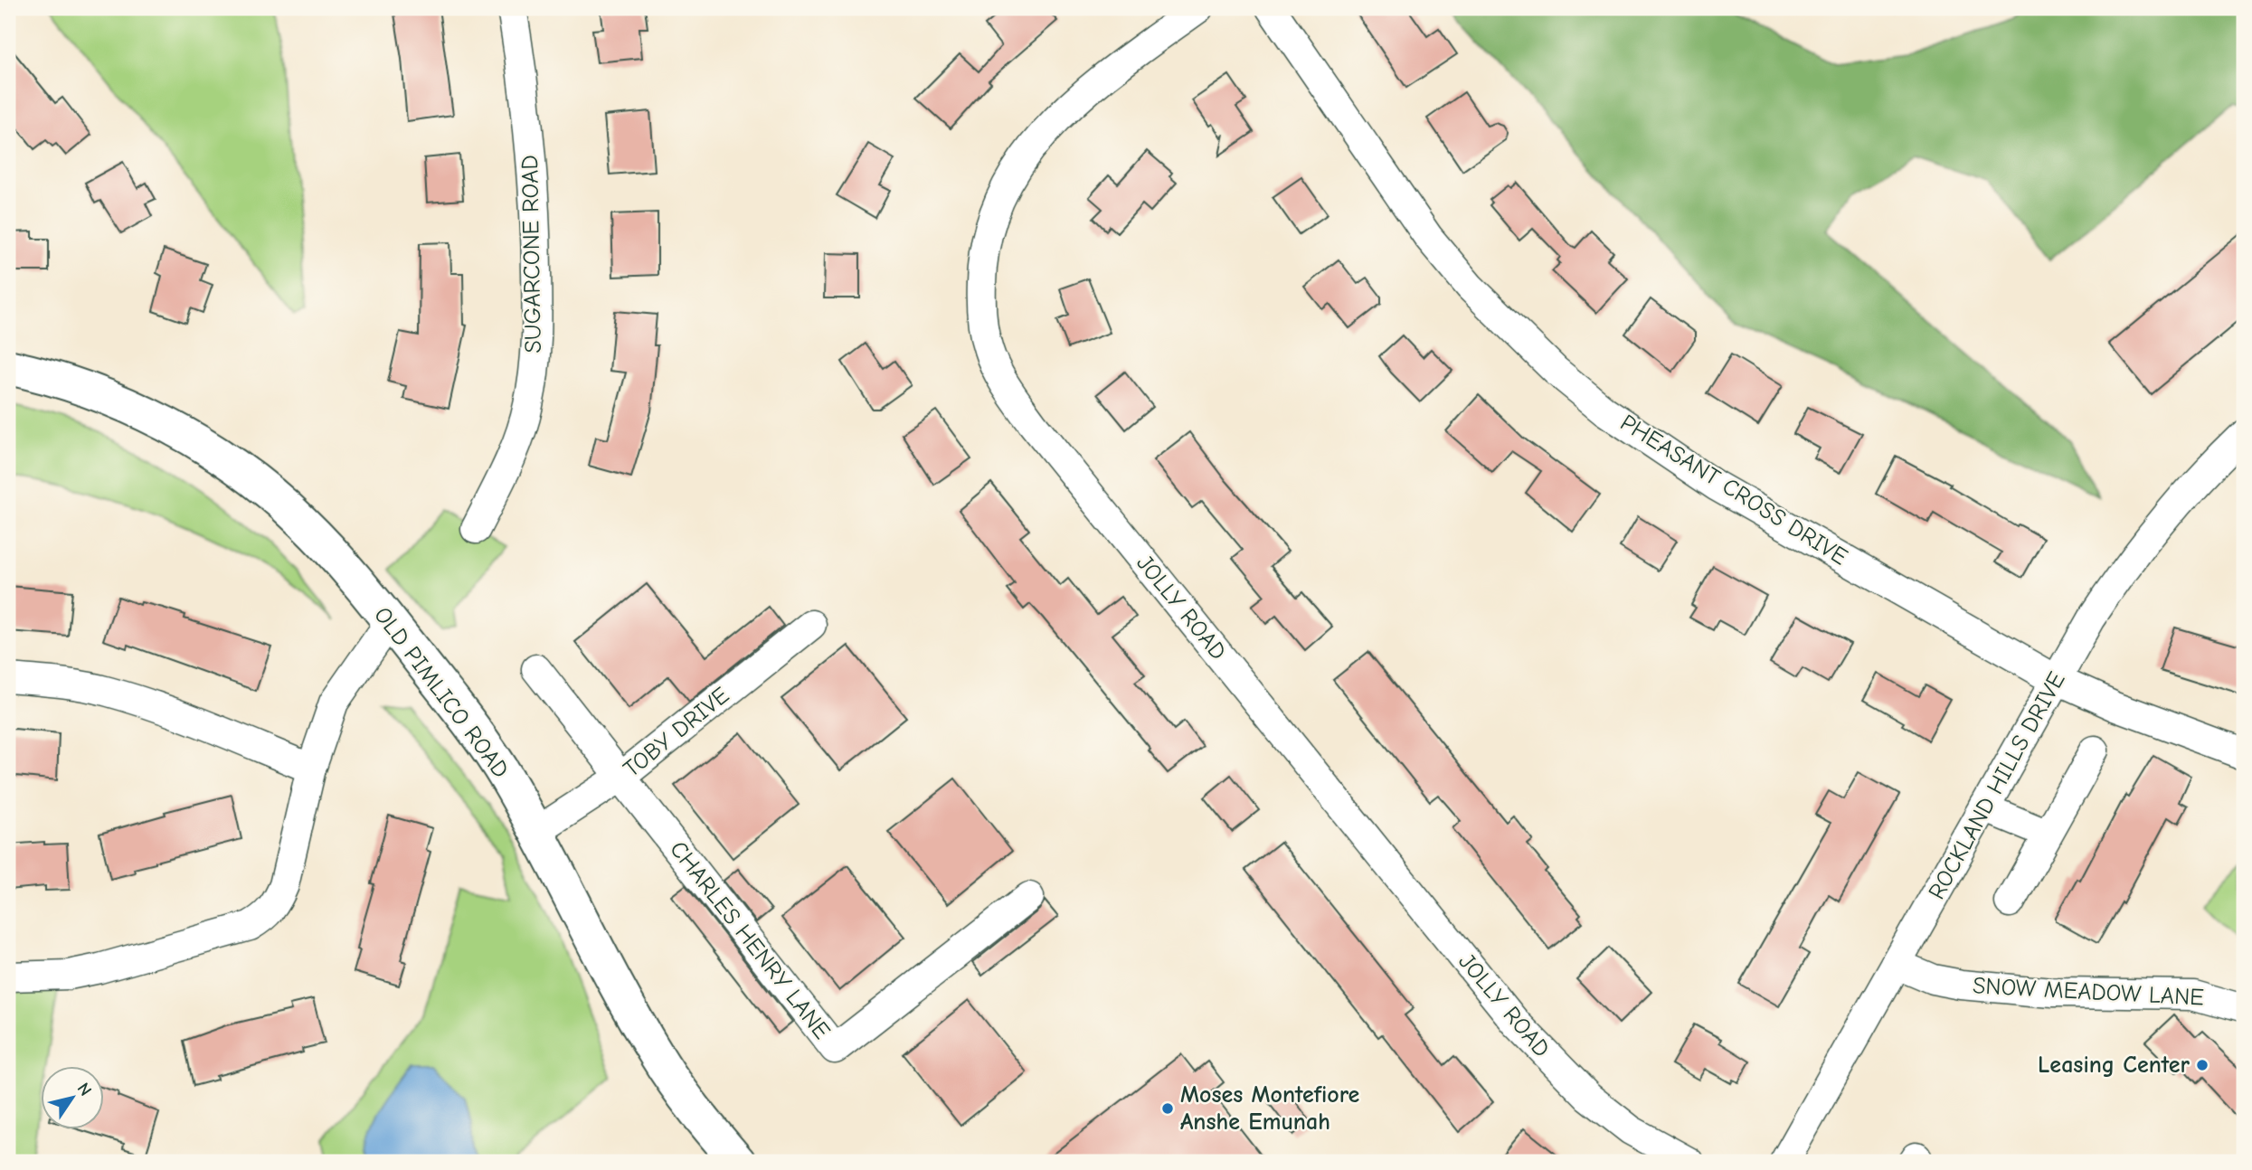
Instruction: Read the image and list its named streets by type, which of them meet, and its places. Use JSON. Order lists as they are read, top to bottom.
{
  "streets": {
    "street": [
      "SUGARCONE ROAD",
      "PHEASANT CROSS DRIVE",
      "JOLLY ROAD",
      "OLD PIMLICO ROAD",
      "TOBY DRIVE",
      "ROCKLAND HILLS DRIVE",
      "CHARLES HENRY LANE",
      "SNOW MEADOW LANE"
    ]
  },
  "crossings": [
    ["PHEASANT CROSS DRIVE", "ROCKLAND HILLS DRIVE"],
    ["OLD PIMLICO ROAD", "TOBY DRIVE"],
    ["TOBY DRIVE", "CHARLES HENRY LANE"],
    ["ROCKLAND HILLS DRIVE", "SNOW MEADOW LANE"]
  ],
  "places": ["Leasing Center", "Moses Montefiore Anshe Emunah"],
  "north": "top right"
}
